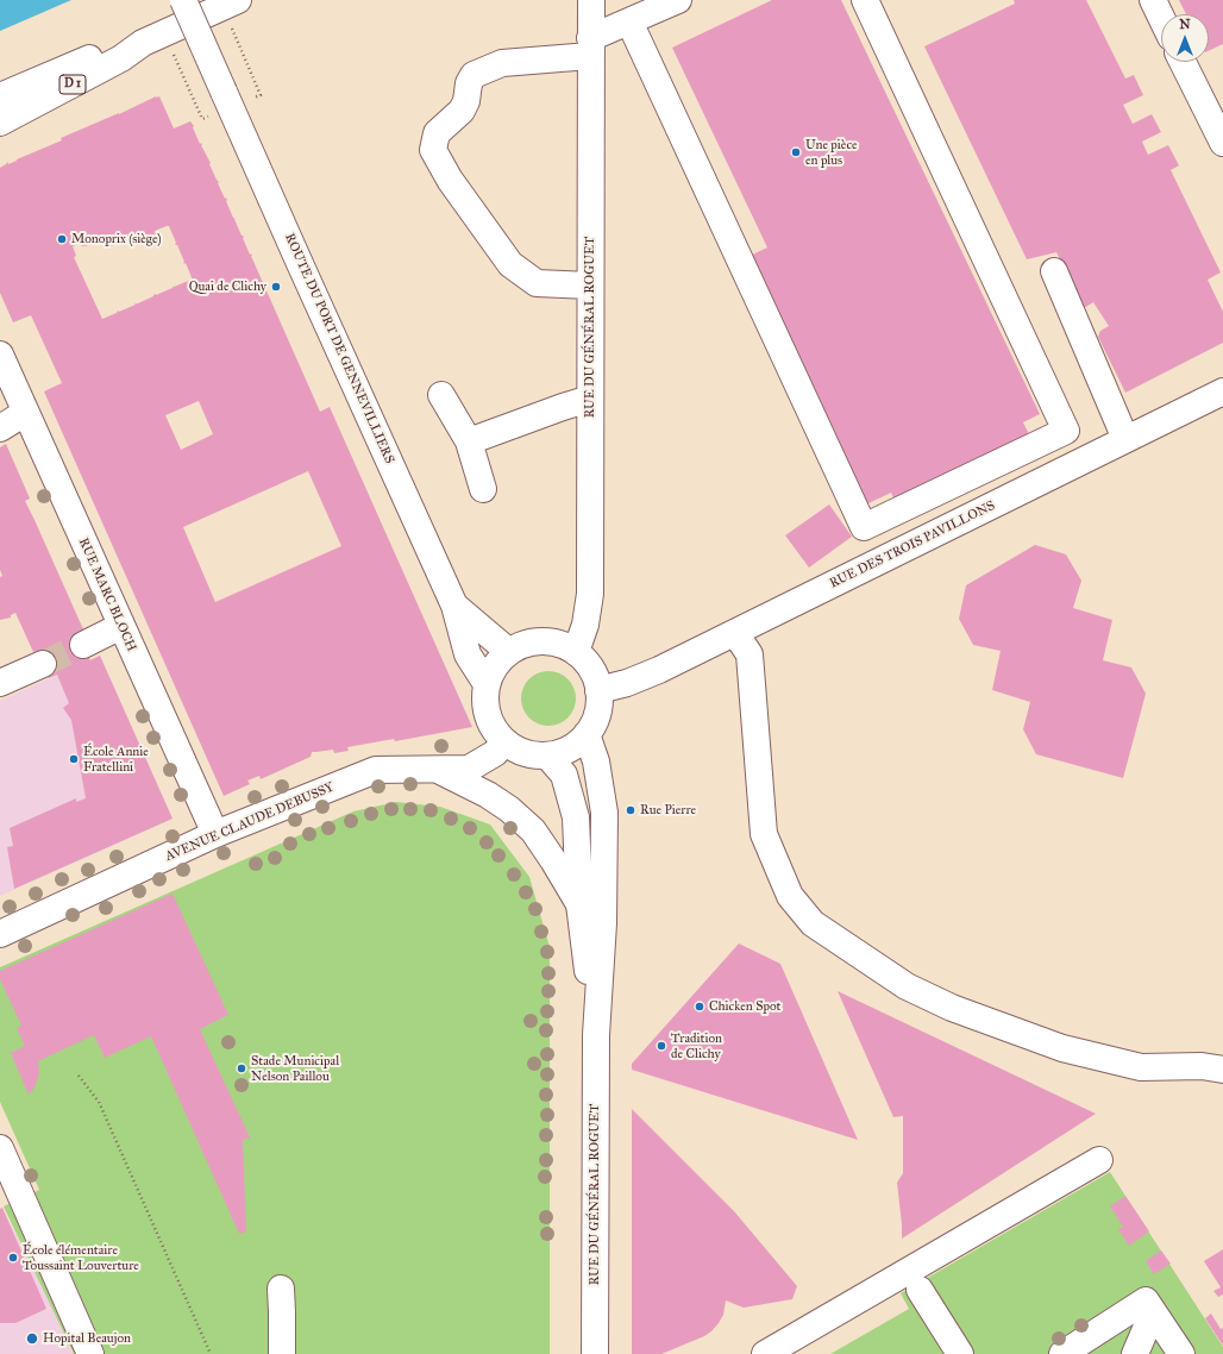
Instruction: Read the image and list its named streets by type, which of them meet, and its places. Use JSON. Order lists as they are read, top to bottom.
{
  "streets": {
    "street": [
      "D 1",
      "RUE DU GÉNÉRAL ROGUET",
      "ROUTE DU PORT DE GENNEVILLIERS",
      "RUE DES TROIS PAVILLONS",
      "RUE MARC BLOCH",
      "AVENUE CLAUDE DEBUSSY"
    ]
  },
  "crossings": [
    ["RUE DU GÉNÉRAL ROGUET", "ROUTE DU PORT DE GENNEVILLIERS"],
    ["RUE DU GÉNÉRAL ROGUET", "RUE DES TROIS PAVILLONS"],
    ["RUE DU GÉNÉRAL ROGUET", "AVENUE CLAUDE DEBUSSY"],
    ["ROUTE DU PORT DE GENNEVILLIERS", "RUE DES TROIS PAVILLONS"],
    ["ROUTE DU PORT DE GENNEVILLIERS", "AVENUE CLAUDE DEBUSSY"],
    ["RUE DES TROIS PAVILLONS", "AVENUE CLAUDE DEBUSSY"],
    ["RUE MARC BLOCH", "AVENUE CLAUDE DEBUSSY"]
  ],
  "places": [
    "Une pièce en plus",
    "Monoprix (siège)",
    "Quai de Clichy",
    "École Annie Fratellini",
    "Rue Pierre",
    "Chicken Spot",
    "Tradition de Clichy",
    "Stade Municipal Nelson Paillou",
    "École élémentaire Toussaint Louverture",
    "Hopital Beaujon"
  ],
  "north": "top"
}
